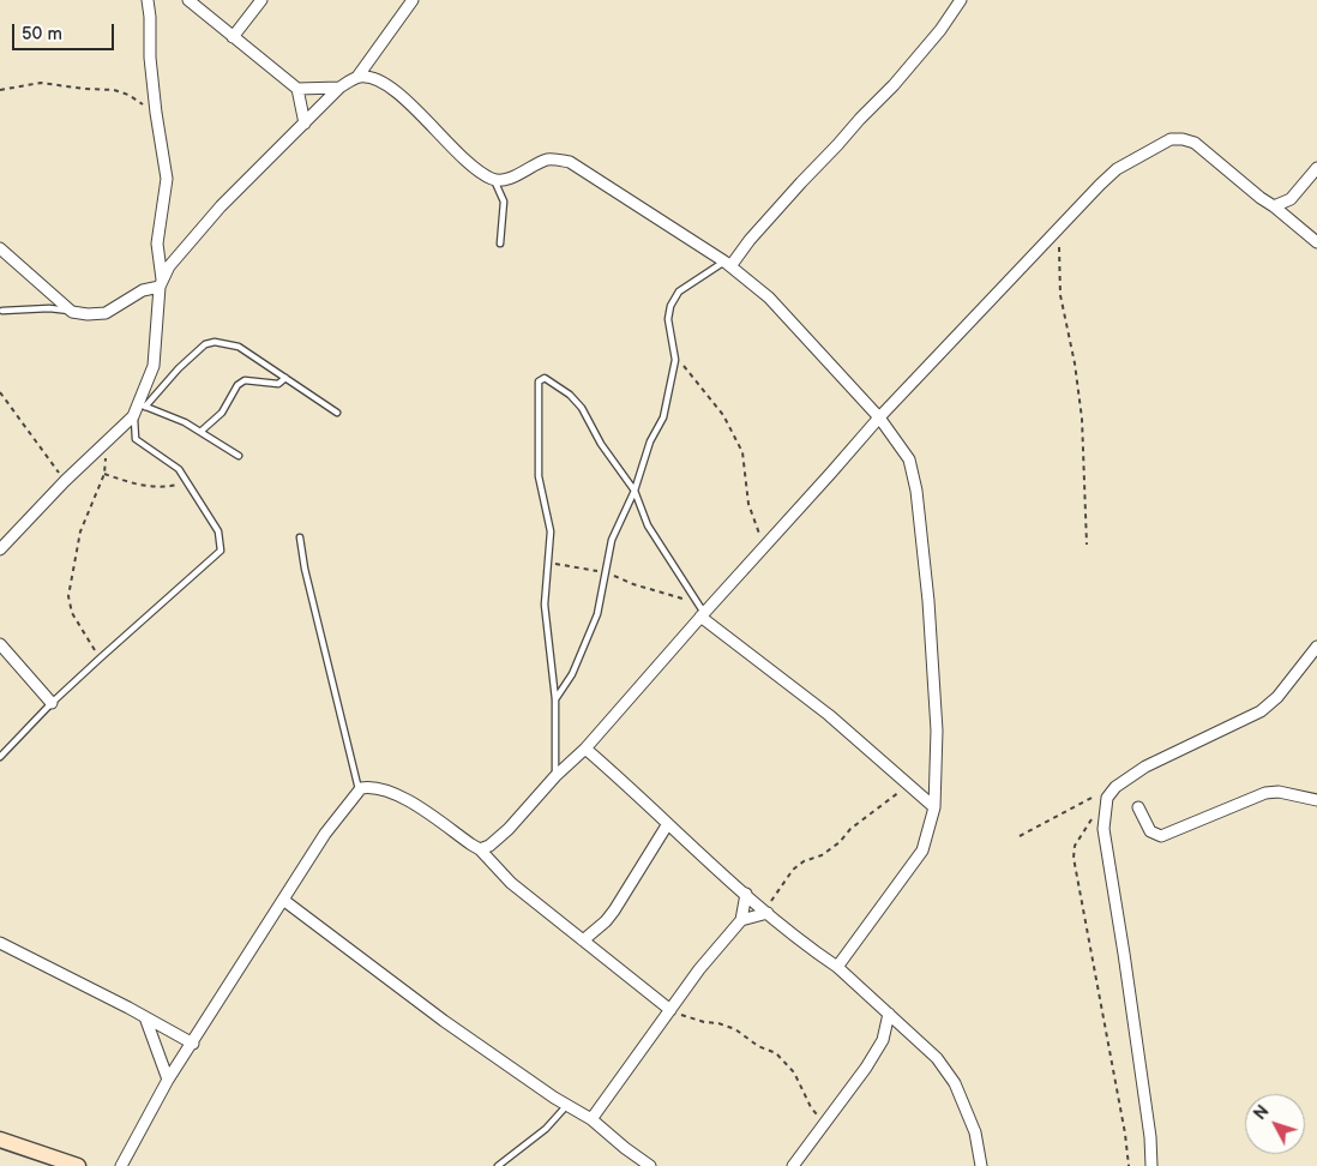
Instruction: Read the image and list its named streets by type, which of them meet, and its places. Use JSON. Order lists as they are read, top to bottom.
{
  "scale_bar": "50 m",
  "north": "top left"
}
